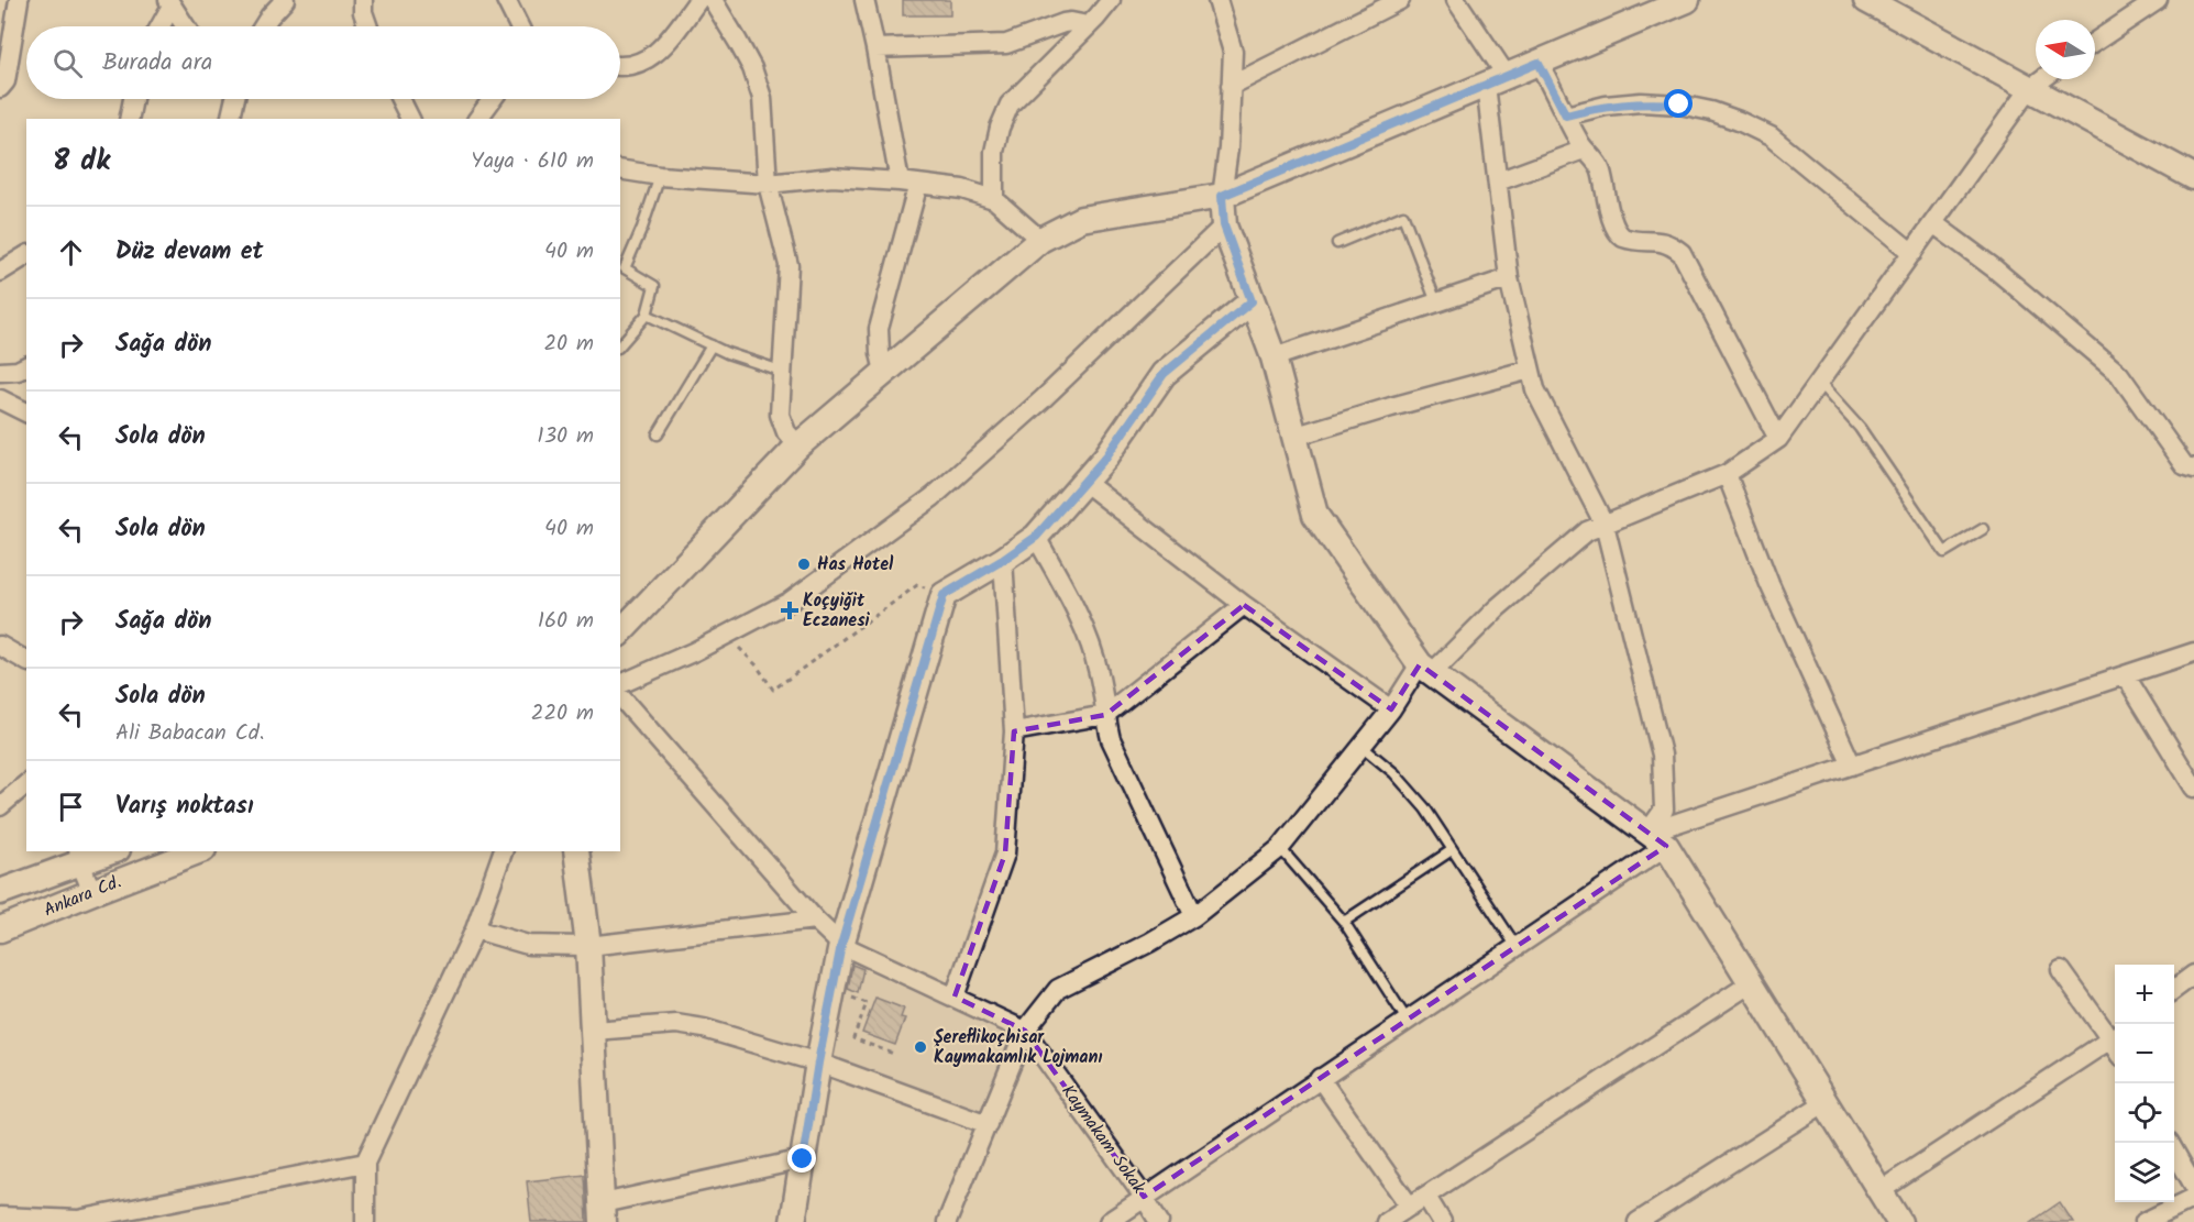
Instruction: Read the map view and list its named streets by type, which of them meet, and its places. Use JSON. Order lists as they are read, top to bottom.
{
  "streets": {
    "street": ["Ankara Cd.", "Kaymakam Sokak"]
  },
  "places": {
    "other": ["Has Hotel", "Şereflikoçhisar Kaymakamlık Lojmanı"],
    "health": ["Koçyiğit Eczanesi"]
  },
  "north": "left",
  "page": {
    "search": "Burada ara",
    "heading": ["8 dk", "Yaya · 610 m"],
    "list": [
      ["Düz devam et", "40 m"],
      ["Sağa dön", "20 m"],
      ["Sola dön", "130 m"],
      ["Sola dön", "40 m"],
      ["Sağa dön", "160 m"],
      ["Sola dön", "Ali Babacan Cd.", "220 m"],
      "Varış noktası"
    ],
    "map_buttons": ["+", "−"]
  }
}
